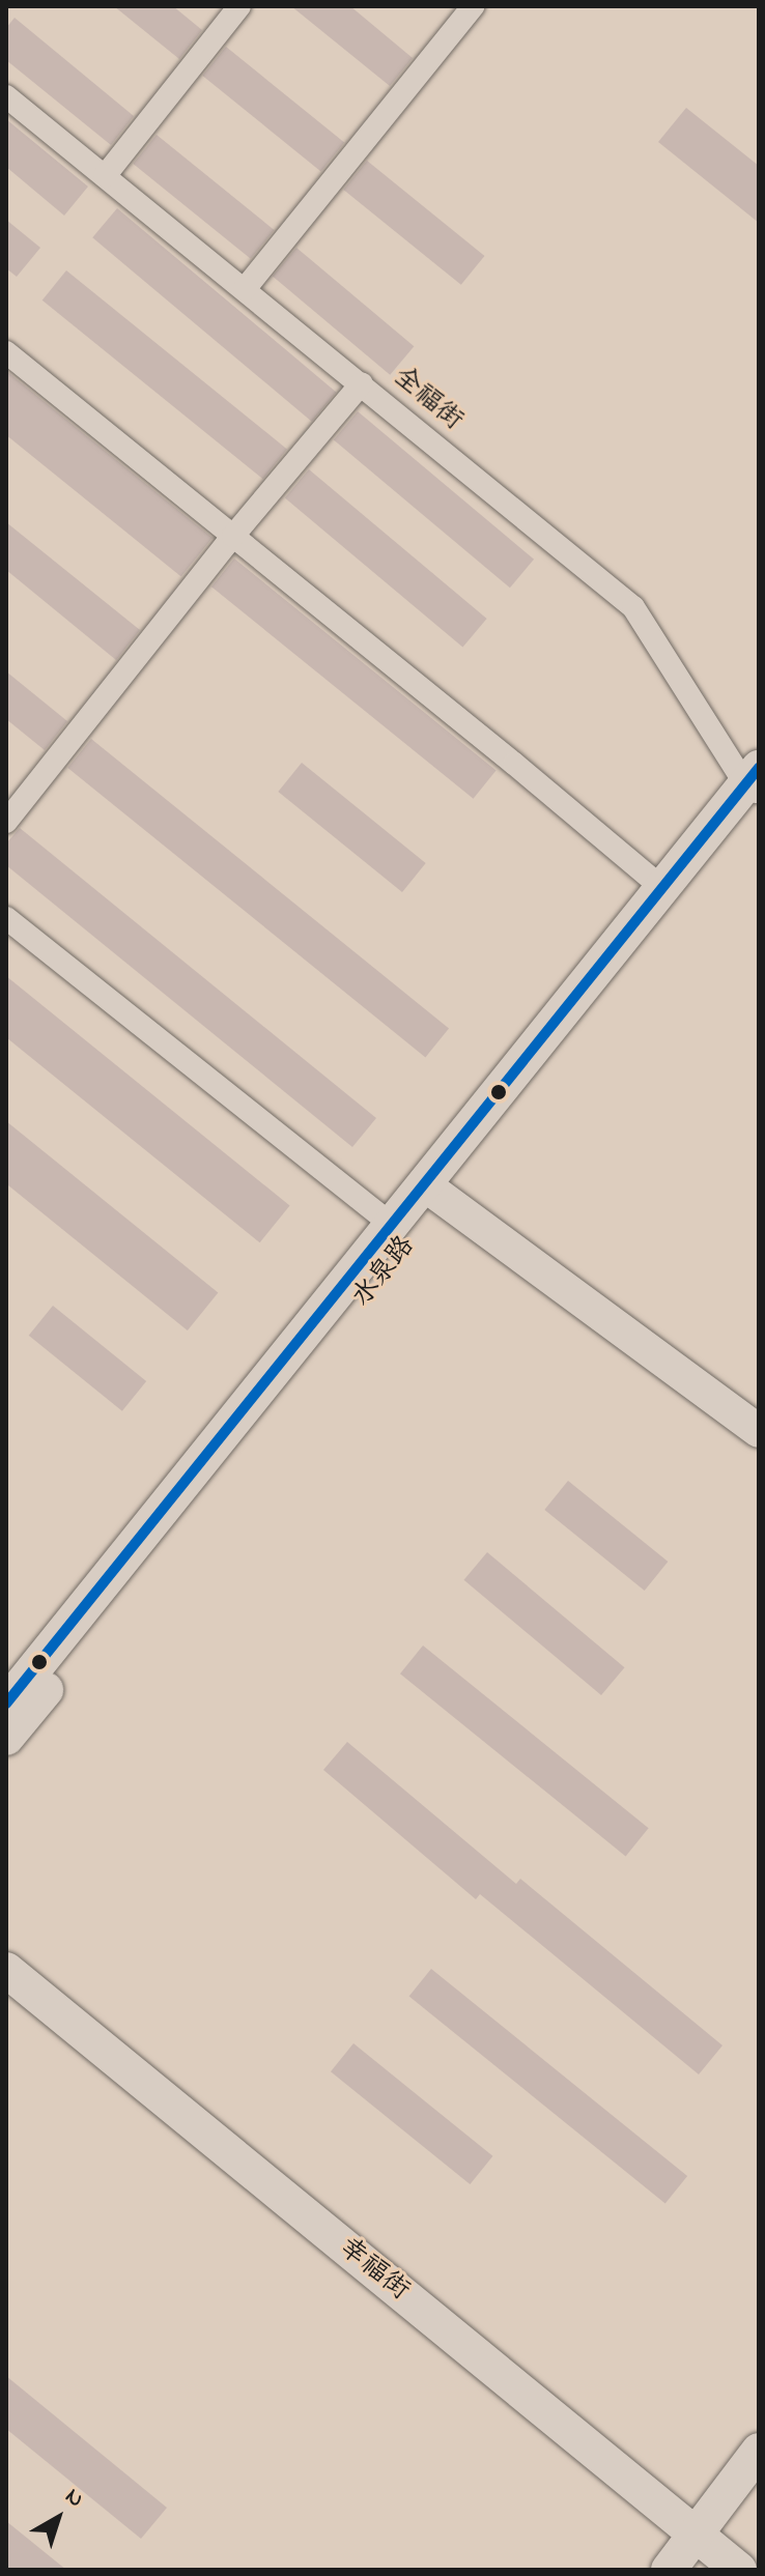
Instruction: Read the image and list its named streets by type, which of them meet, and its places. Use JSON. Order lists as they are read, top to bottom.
{
  "streets": {
    "main road": ["水泉路", "幸福街"],
    "street": ["全福街"]
  },
  "crossings": [
    ["全福街", "水泉路"]
  ],
  "north": "top right"
}
